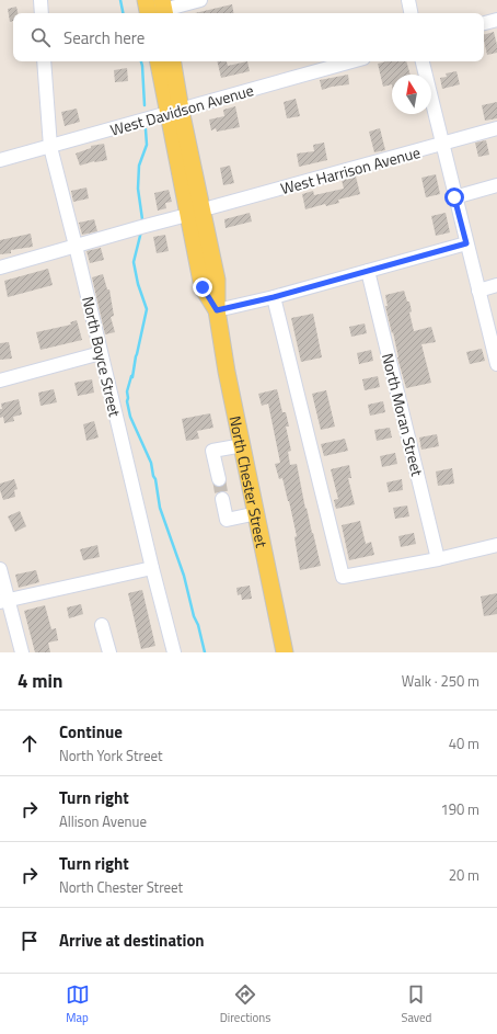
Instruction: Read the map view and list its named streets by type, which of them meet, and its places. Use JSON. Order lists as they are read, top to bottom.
{
  "streets": {
    "main road": ["North Chester Street"],
    "street": [
      "West Davidson Avenue",
      "West Harrison Avenue",
      "North Boyce Street",
      "North Moran Street"
    ]
  },
  "crossings": [
    ["West Davidson Avenue", "North Boyce Street"],
    ["West Davidson Avenue", "North Chester Street"],
    ["West Harrison Avenue", "North Chester Street"]
  ],
  "north": "top",
  "page": {
    "search": "Search here",
    "heading": ["4 min", "Walk · 250 m"],
    "list": [
      ["Continue", "North York Street", "40 m"],
      ["Turn right", "Allison Avenue", "190 m"],
      ["Turn right", "North Chester Street", "20 m"],
      "Arrive at destination"
    ],
    "nav": ["Map", "Directions", "Saved"]
  }
}
